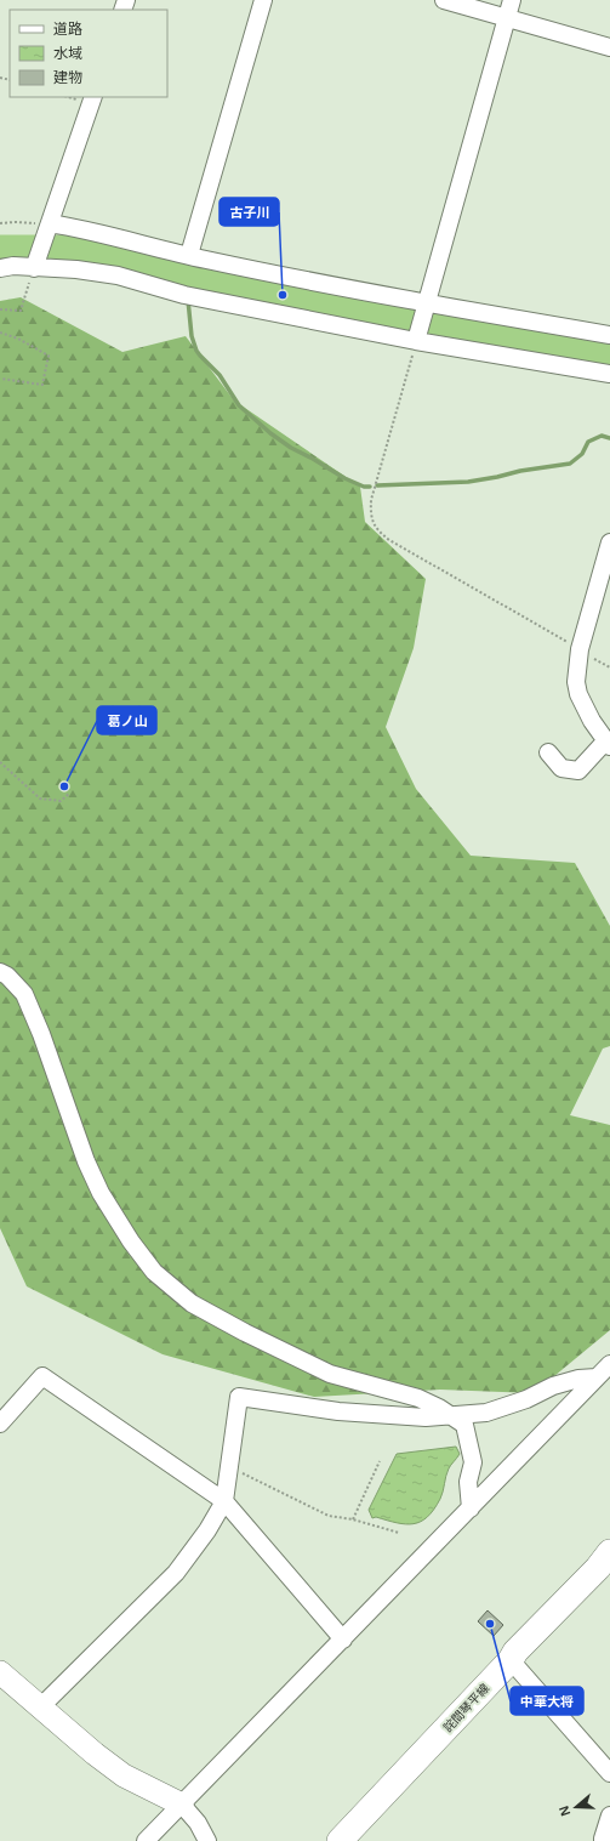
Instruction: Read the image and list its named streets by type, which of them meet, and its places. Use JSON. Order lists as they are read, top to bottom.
{
  "streets": {
    "main road": ["詫間琴平線"]
  },
  "places": ["古子川", "葛ノ山", "中華大将"],
  "legend": ["道路", "水域", "建物"],
  "north": "left"
}
